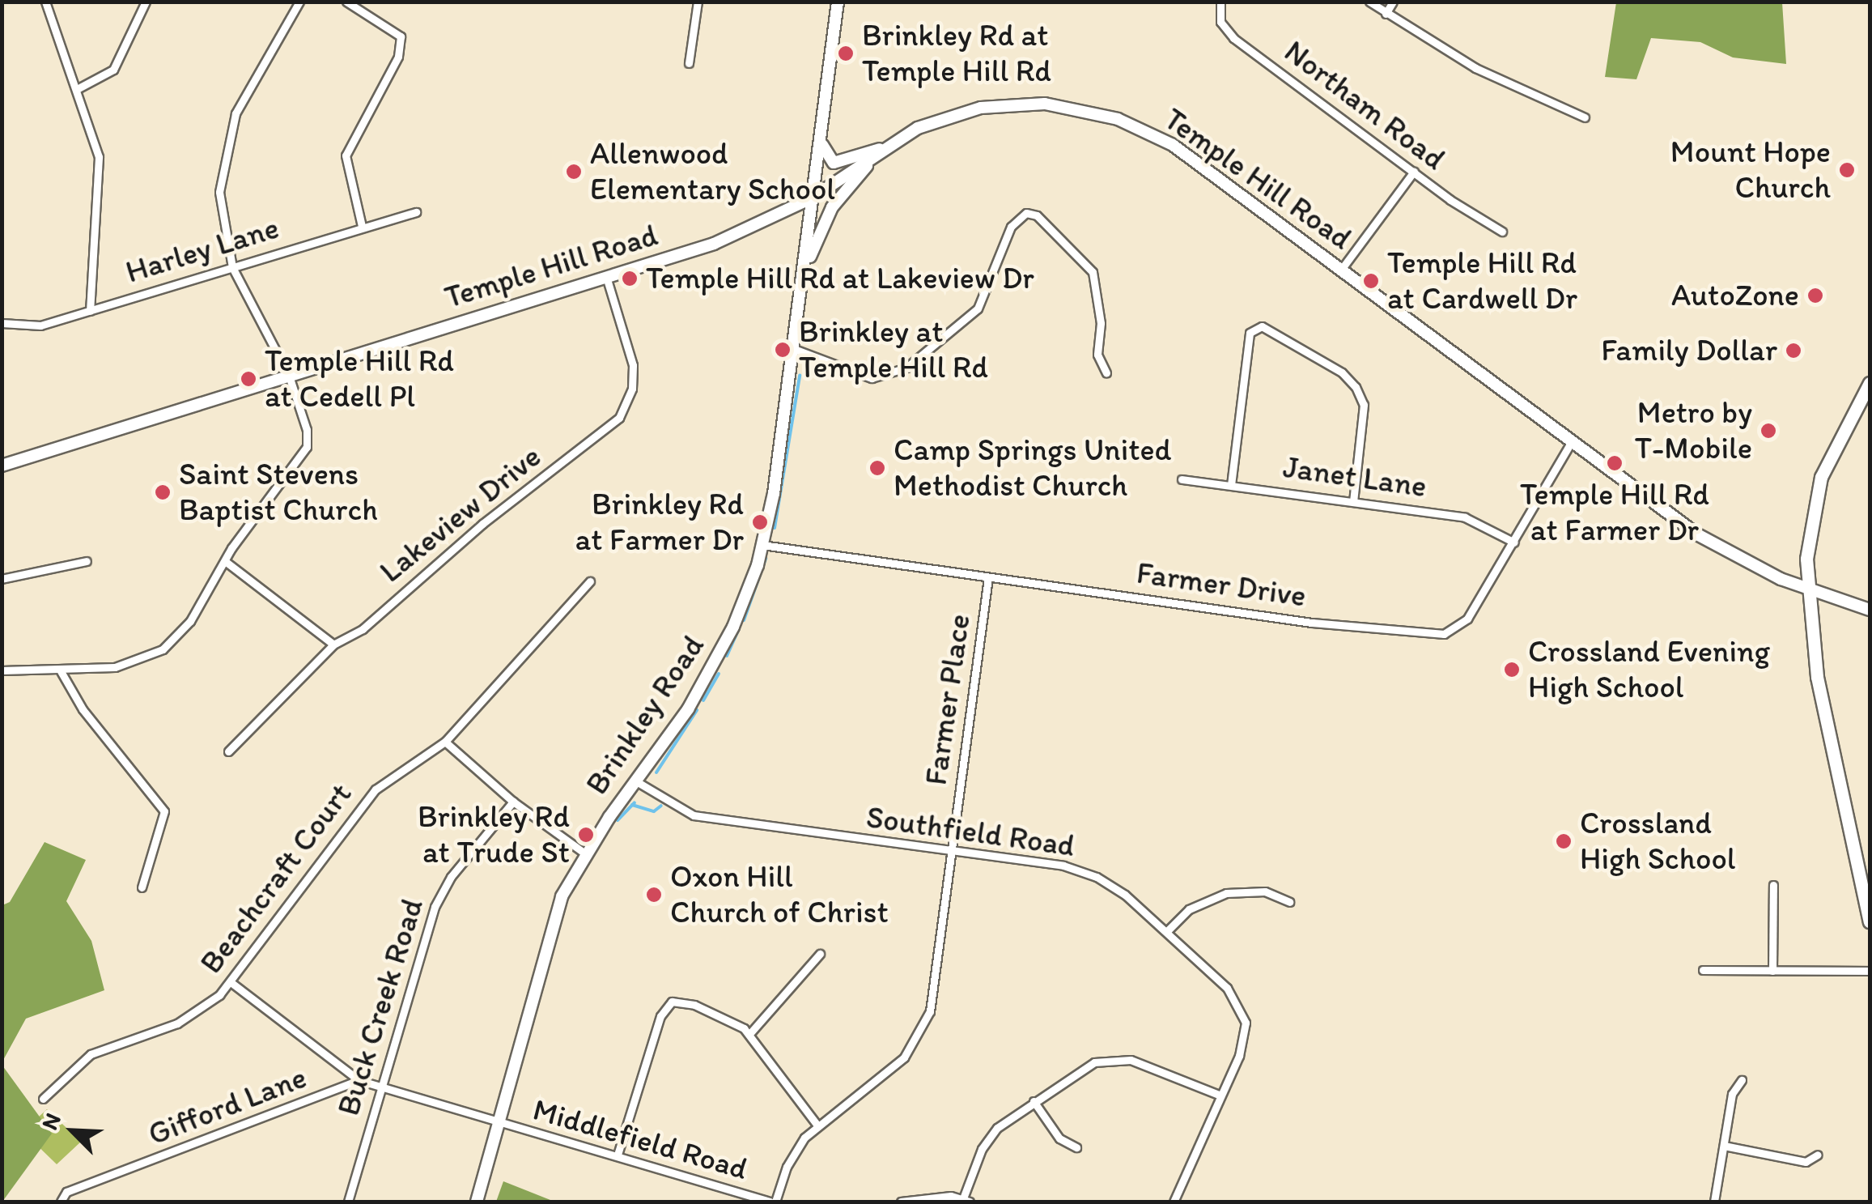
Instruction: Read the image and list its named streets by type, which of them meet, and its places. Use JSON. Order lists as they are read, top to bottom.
{
  "streets": {
    "main road": ["Temple Hill Road", "Brinkley Road"],
    "street": [
      "Northam Road",
      "Harley Lane",
      "Janet Lane",
      "Lakeview Drive",
      "Farmer Drive",
      "Farmer Place",
      "Southfield Road",
      "Beachcraft Court",
      "Buck Creek Road",
      "Gifford Lane",
      "Middlefield Road"
    ]
  },
  "crossings": [
    ["Temple Hill Road", "Lakeview Drive"],
    ["Temple Hill Road", "Farmer Drive"],
    ["Temple Hill Road", "Brinkley Road"],
    ["Janet Lane", "Farmer Drive"],
    ["Farmer Drive", "Farmer Place"],
    ["Farmer Drive", "Brinkley Road"],
    ["Farmer Place", "Southfield Road"],
    ["Farmer Place", "Middlefield Road"],
    ["Brinkley Road", "Southfield Road"],
    ["Brinkley Road", "Middlefield Road"],
    ["Beachcraft Court", "Middlefield Road"],
    ["Buck Creek Road", "Middlefield Road"],
    ["Gifford Lane", "Middlefield Road"]
  ],
  "places": [
    "Brinkley Rd at Temple Hill Rd",
    "Mount Hope Church",
    "Allenwood Elementary School",
    "Temple Hill Rd at Lakeview Dr",
    "Temple Hill Rd at Cardwell Dr",
    "AutoZone",
    "Brinkley at Temple Hill Rd",
    "Family Dollar",
    "Temple Hill Rd at Cedell Pl",
    "Metro by T-Mobile",
    "Temple Hill Rd at Farmer Dr",
    "Camp Springs United Methodist Church",
    "Saint Stevens Baptist Church",
    "Brinkley Rd at Farmer Dr",
    "Crossland Evening High School",
    "Brinkley Rd at Trude St",
    "Crossland High School",
    "Oxon Hill Church of Christ"
  ],
  "north": "top left"
}
